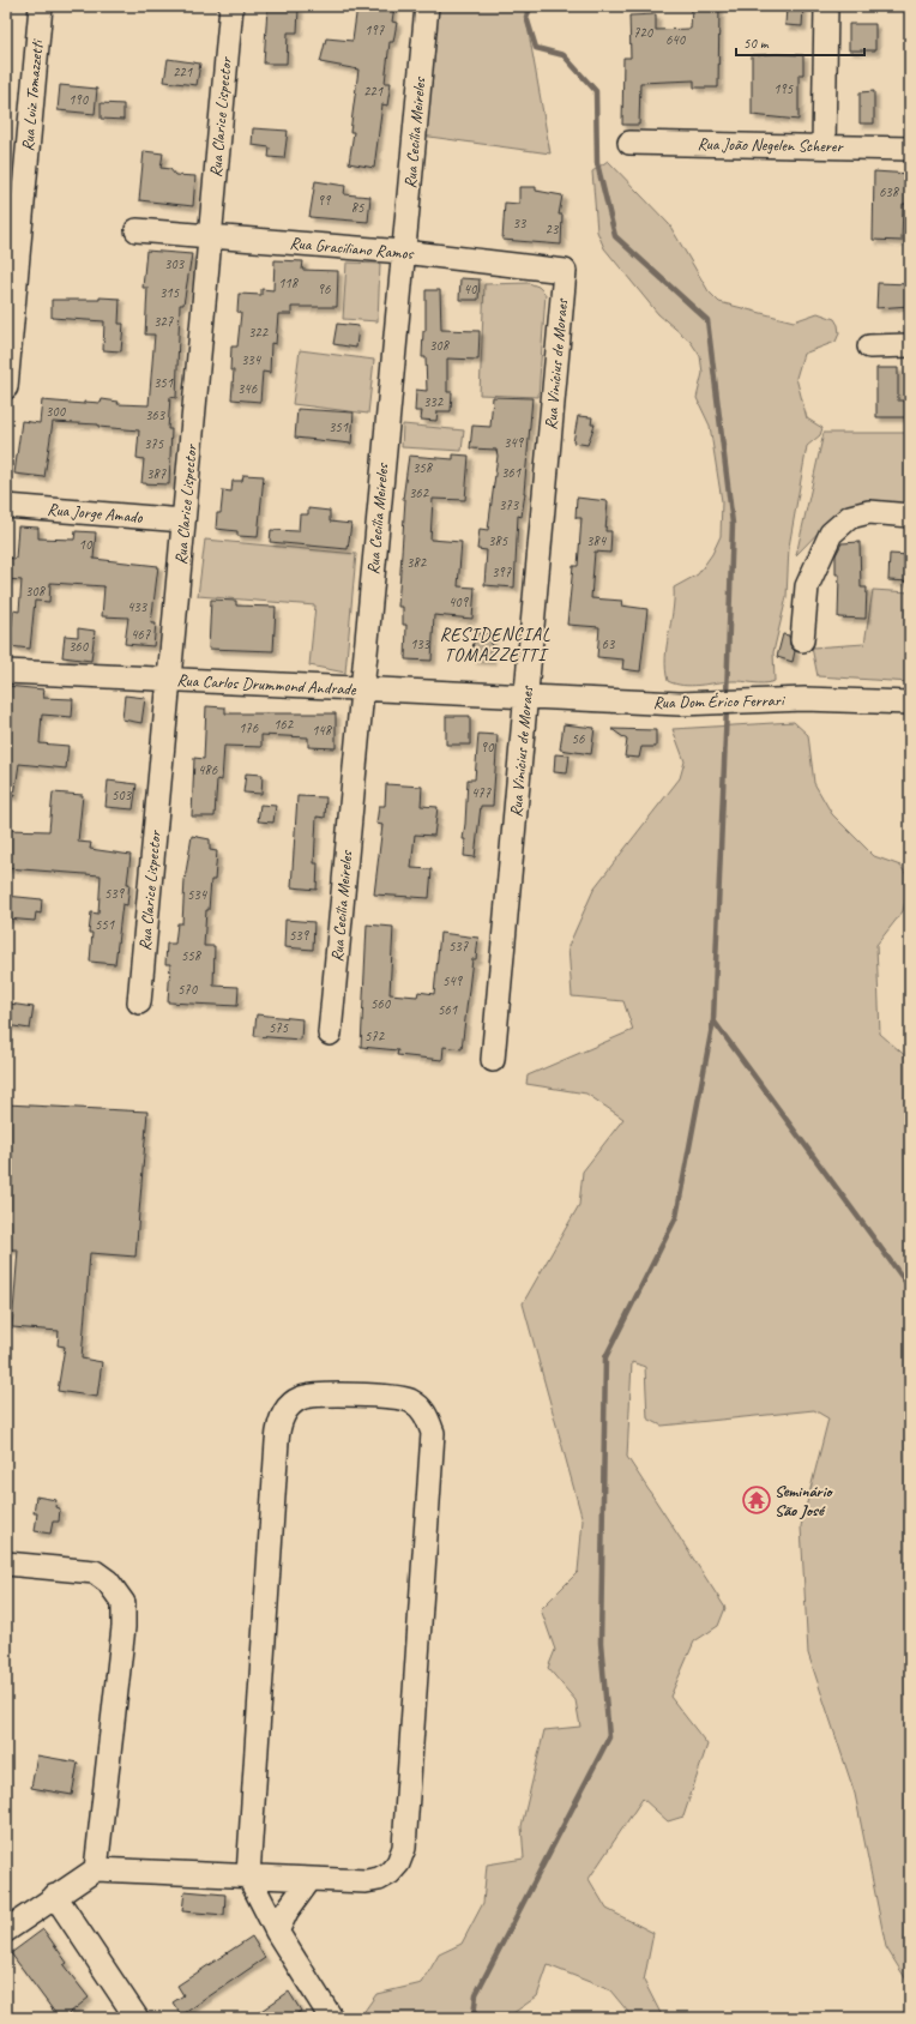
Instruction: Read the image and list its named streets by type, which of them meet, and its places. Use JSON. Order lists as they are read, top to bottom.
{
  "streets": {
    "street": [
      "Rua Luiz Tomazzetti",
      "Rua Clarice Lispector",
      "Rua Cecília Meireles",
      "Rua João Negelen Scherer",
      "Rua Graciliano Ramos",
      "Rua Vinícius de Moraes",
      "Rua Jorge Amado",
      "Rua Carlos Drummond Andrade",
      "Rua Dom Érico Ferrari"
    ]
  },
  "crossings": [
    ["Rua Clarice Lispector", "Rua Graciliano Ramos"],
    ["Rua Clarice Lispector", "Rua Jorge Amado"],
    ["Rua Clarice Lispector", "Rua Carlos Drummond Andrade"],
    ["Rua Cecília Meireles", "Rua Graciliano Ramos"],
    ["Rua Cecília Meireles", "Rua Carlos Drummond Andrade"],
    ["Rua Graciliano Ramos", "Rua Vinícius de Moraes"],
    ["Rua Vinícius de Moraes", "Rua Carlos Drummond Andrade"],
    ["Rua Vinícius de Moraes", "Rua Dom Érico Ferrari"],
    ["Rua Carlos Drummond Andrade", "Rua Dom Érico Ferrari"]
  ],
  "districts": ["RESIDENCIAL TOMAZZETTI"],
  "places": {
    "temple": ["Seminário São José"]
  },
  "house_numbers": [
    "197",
    "720",
    "640",
    "221",
    "195",
    "221",
    "190",
    "638",
    "99",
    "85",
    "33",
    "23",
    "303",
    "118",
    "96",
    "40",
    "315",
    "327",
    "322",
    "308",
    "334",
    "351",
    "346",
    "332",
    "300",
    "363",
    "351",
    "349",
    "375",
    "358",
    "361",
    "387",
    "362",
    "373",
    "385",
    "384",
    "10",
    "382",
    "397",
    "308",
    "409",
    "433",
    "467",
    "133",
    "63",
    "360",
    "162",
    "176",
    "148",
    "56",
    "90",
    "486",
    "477",
    "503",
    "539",
    "534",
    "551",
    "539",
    "537",
    "558",
    "549",
    "570",
    "560",
    "561",
    "575",
    "572"
  ],
  "scale_bar": "50 m"
}
